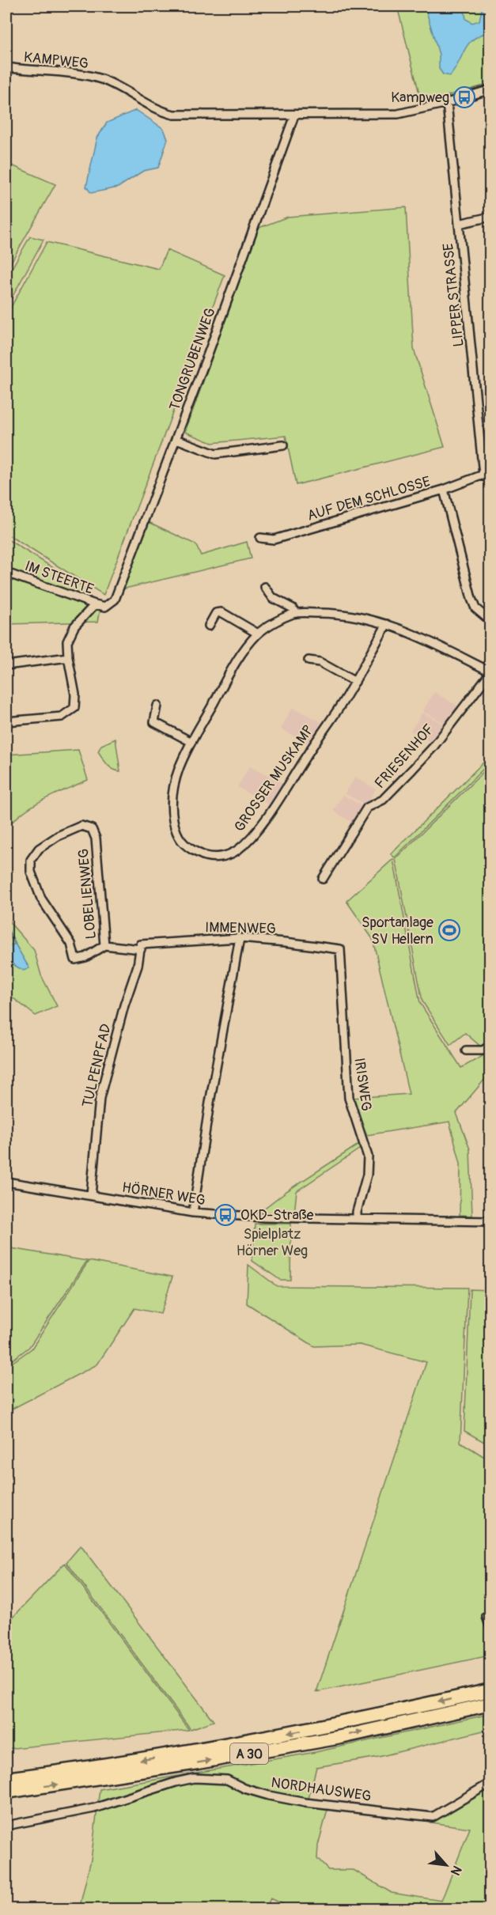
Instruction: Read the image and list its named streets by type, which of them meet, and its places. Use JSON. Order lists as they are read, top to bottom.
{
  "streets": {
    "highway": ["A 30"],
    "street": [
      "KAMPWEG",
      "LIPPER STRASSE",
      "TONGRUBENWEG",
      "AUF DEM SCHLOSSE",
      "IM STEERTE",
      "FRIESENHOF",
      "GROSSER MUSKAMP",
      "LOBELIENWEG",
      "IMMENWEG",
      "TULPENPFAD",
      "IRISWEG",
      "HÖRNER WEG",
      "NORDHAUSWEG"
    ]
  },
  "crossings": [
    ["KAMPWEG", "LIPPER STRASSE"],
    ["KAMPWEG", "TONGRUBENWEG"],
    ["LIPPER STRASSE", "AUF DEM SCHLOSSE"],
    ["TONGRUBENWEG", "IM STEERTE"],
    ["FRIESENHOF", "GROSSER MUSKAMP"],
    ["LOBELIENWEG", "IMMENWEG"],
    ["LOBELIENWEG", "TULPENPFAD"],
    ["IMMENWEG", "TULPENPFAD"],
    ["IMMENWEG", "IRISWEG"],
    ["TULPENPFAD", "HÖRNER WEG"],
    ["IRISWEG", "HÖRNER WEG"]
  ],
  "parks": ["Spielplatz Hörner Weg"],
  "places": {
    "bus stop": ["Kampweg", "OKD-Straße"],
    "sports": ["Sportanlage SV Hellern"]
  },
  "north": "bottom right"
}
